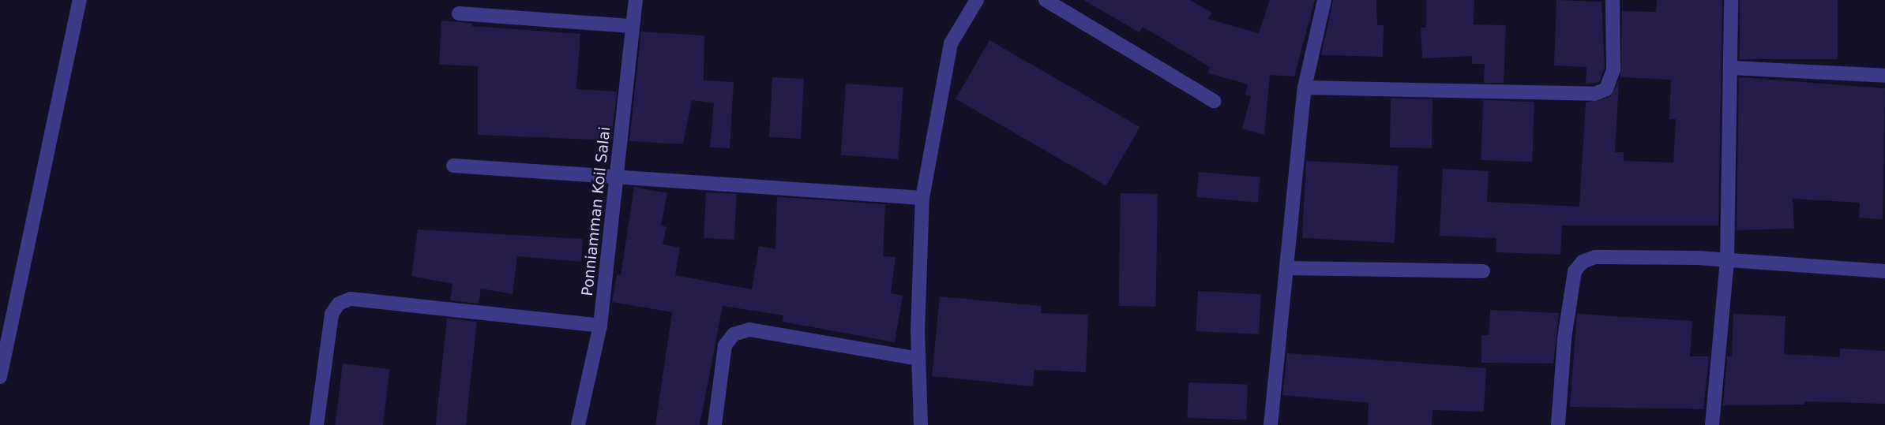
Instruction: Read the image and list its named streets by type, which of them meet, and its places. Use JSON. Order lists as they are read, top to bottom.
{
  "streets": {
    "street": ["Ponniamman Koil Salai"]
  }
}
